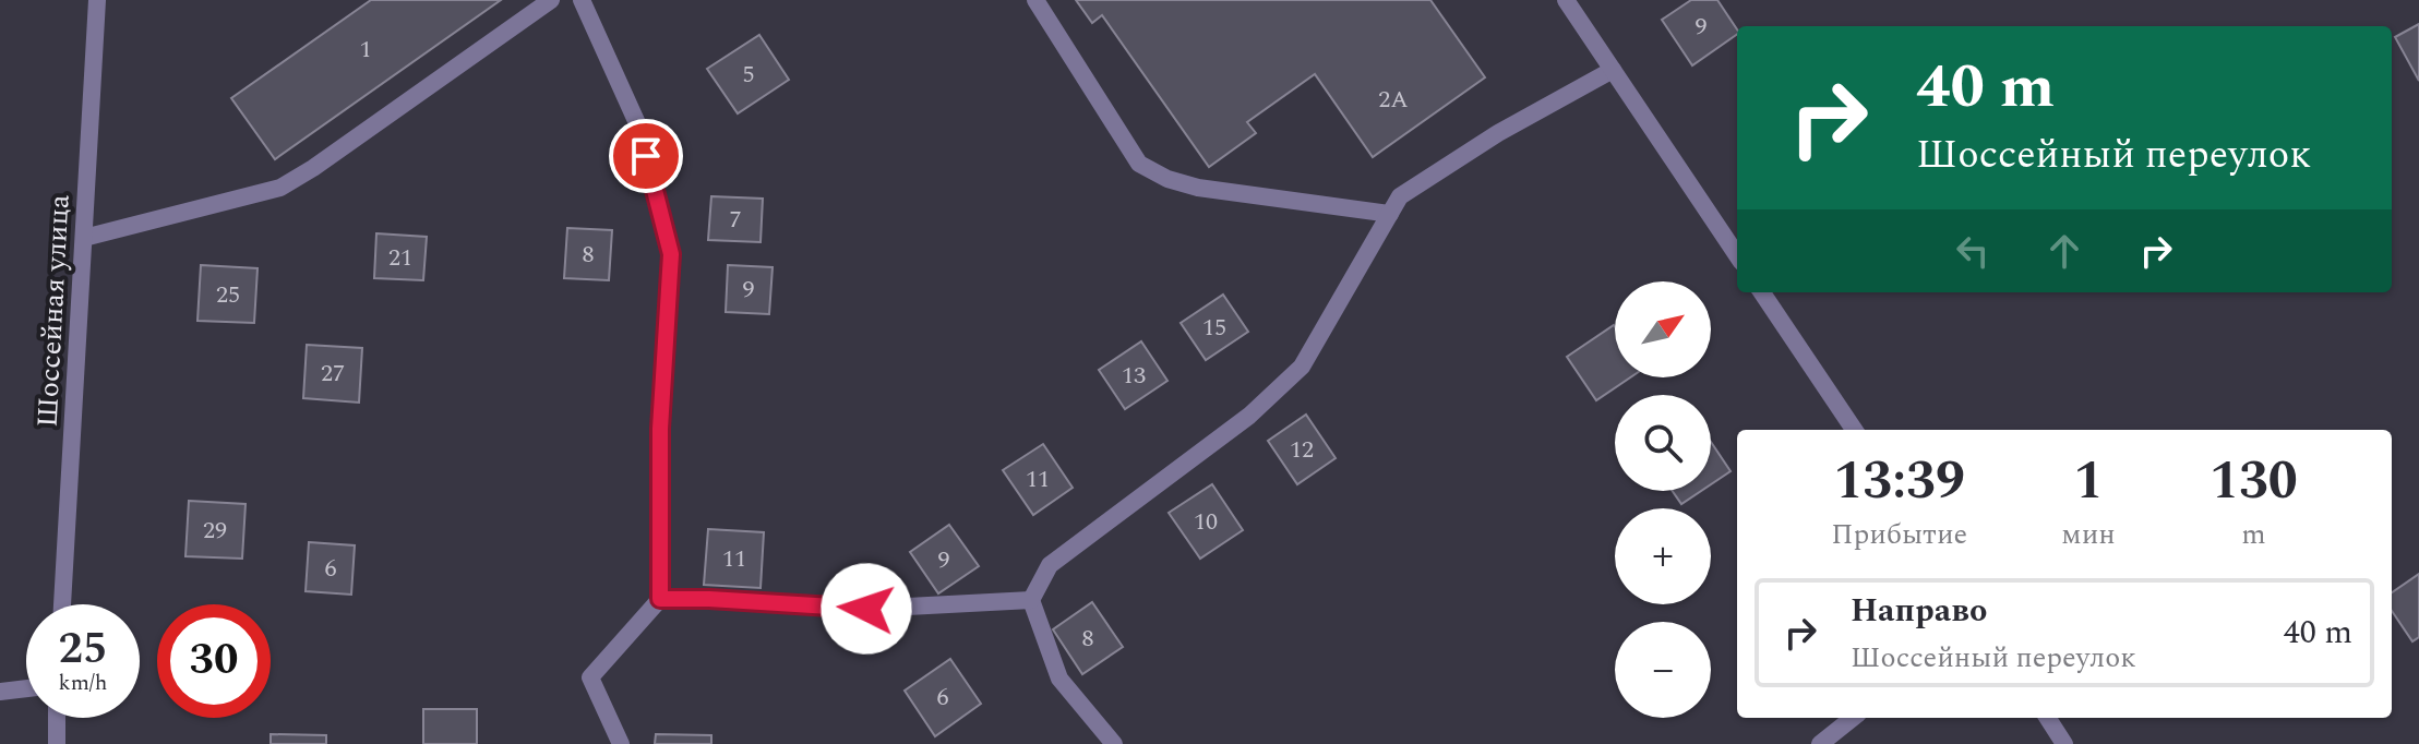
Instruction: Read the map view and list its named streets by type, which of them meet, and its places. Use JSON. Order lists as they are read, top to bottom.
{
  "streets": {
    "street": ["Шоссейная улица"]
  },
  "house_numbers": [
    "9",
    "1",
    "5",
    "2А",
    "7",
    "8",
    "21",
    "9",
    "25",
    "15",
    "27",
    "13",
    "12",
    "11",
    "10",
    "29",
    "11",
    "9",
    "6",
    "8",
    "6"
  ],
  "north": "top right",
  "page": {
    "turn": ["40 m", "Шоссейный переулок"],
    "map_buttons": ["+", "−"],
    "eta": [
      "13:39",
      "Прибытие",
      "1",
      "мин",
      "130",
      "m"
    ],
    "list": [
      {
        "name": "Направо",
        "note": "Шоссейный переулок",
        "value": "40 m"
      }
    ],
    "speed": "25 km/h",
    "limit": "30"
  }
}
